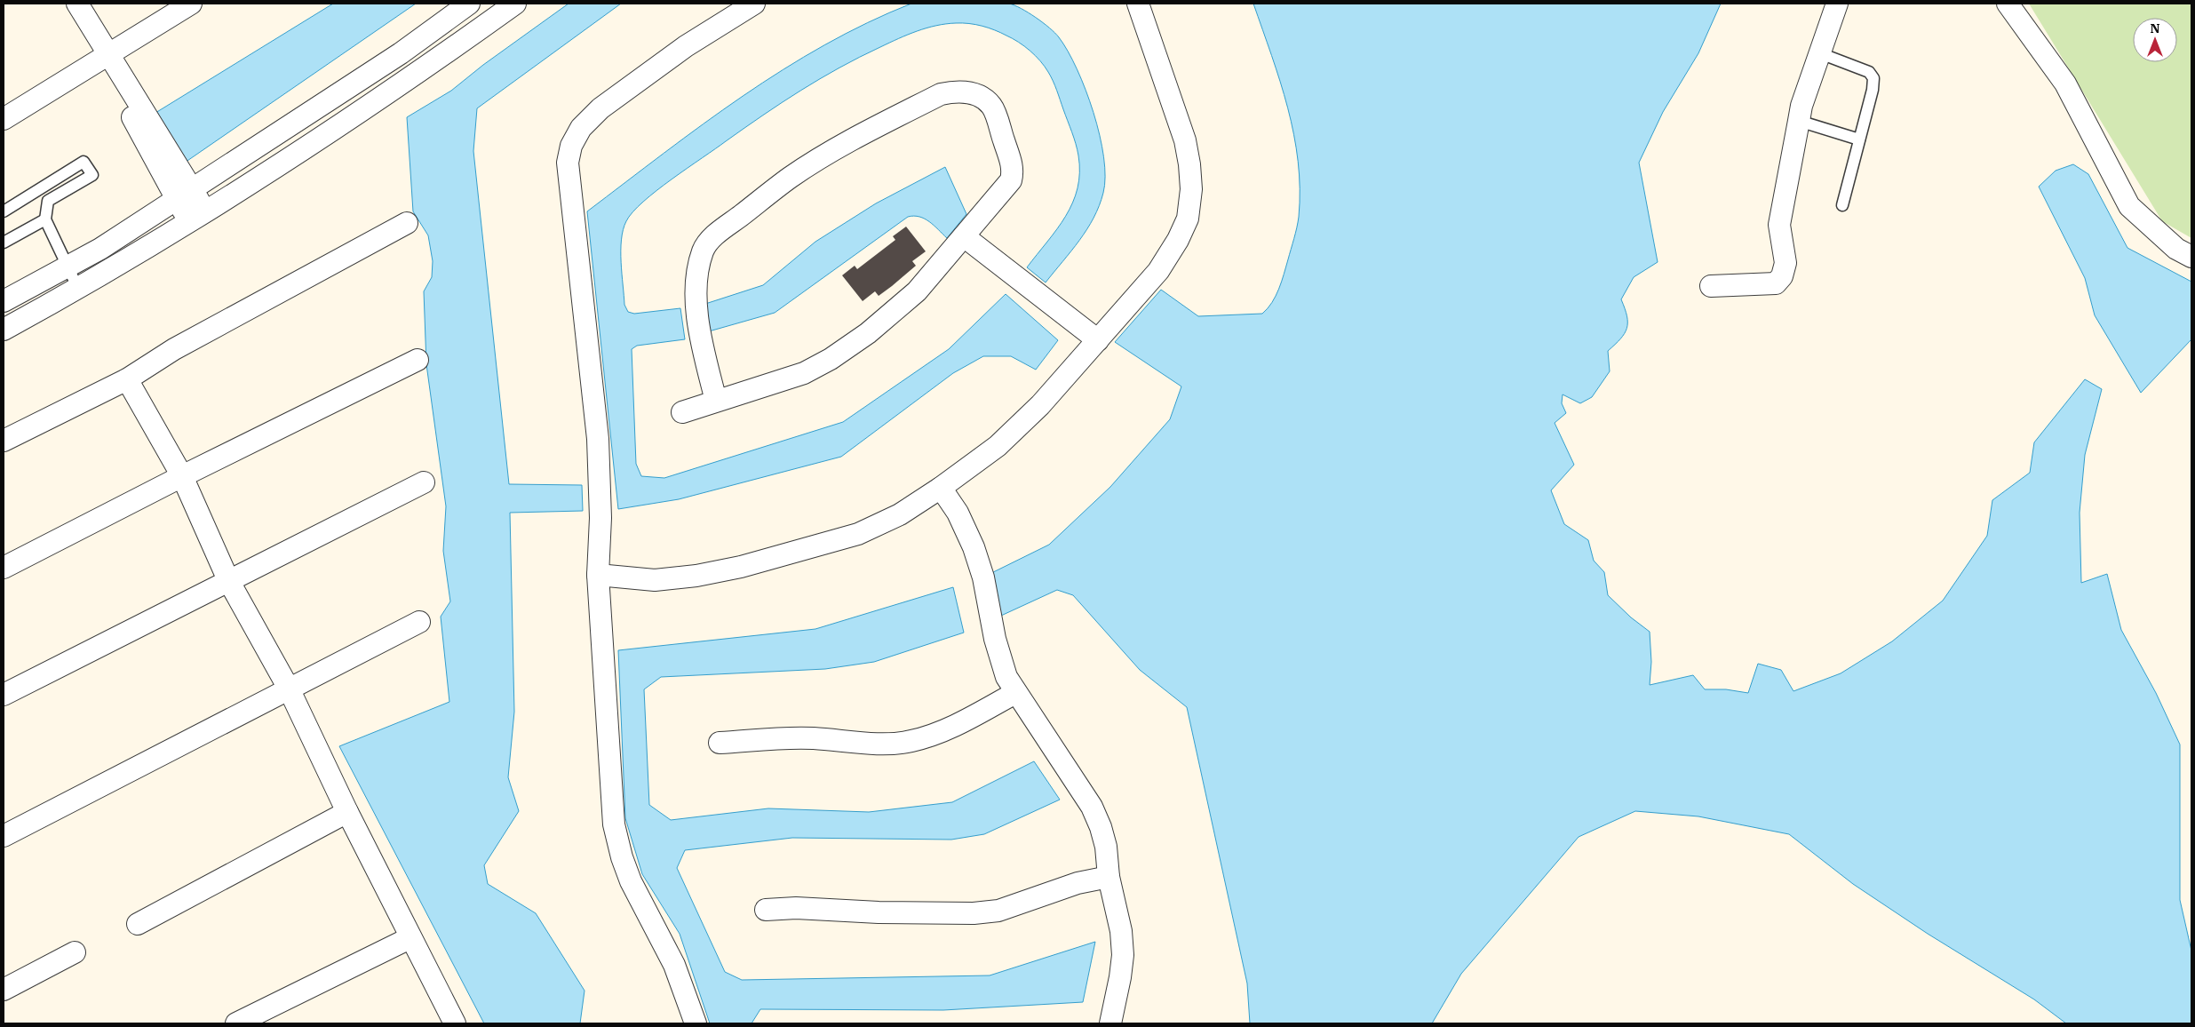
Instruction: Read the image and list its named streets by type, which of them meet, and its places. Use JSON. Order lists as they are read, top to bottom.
{
  "north": "top"
}
